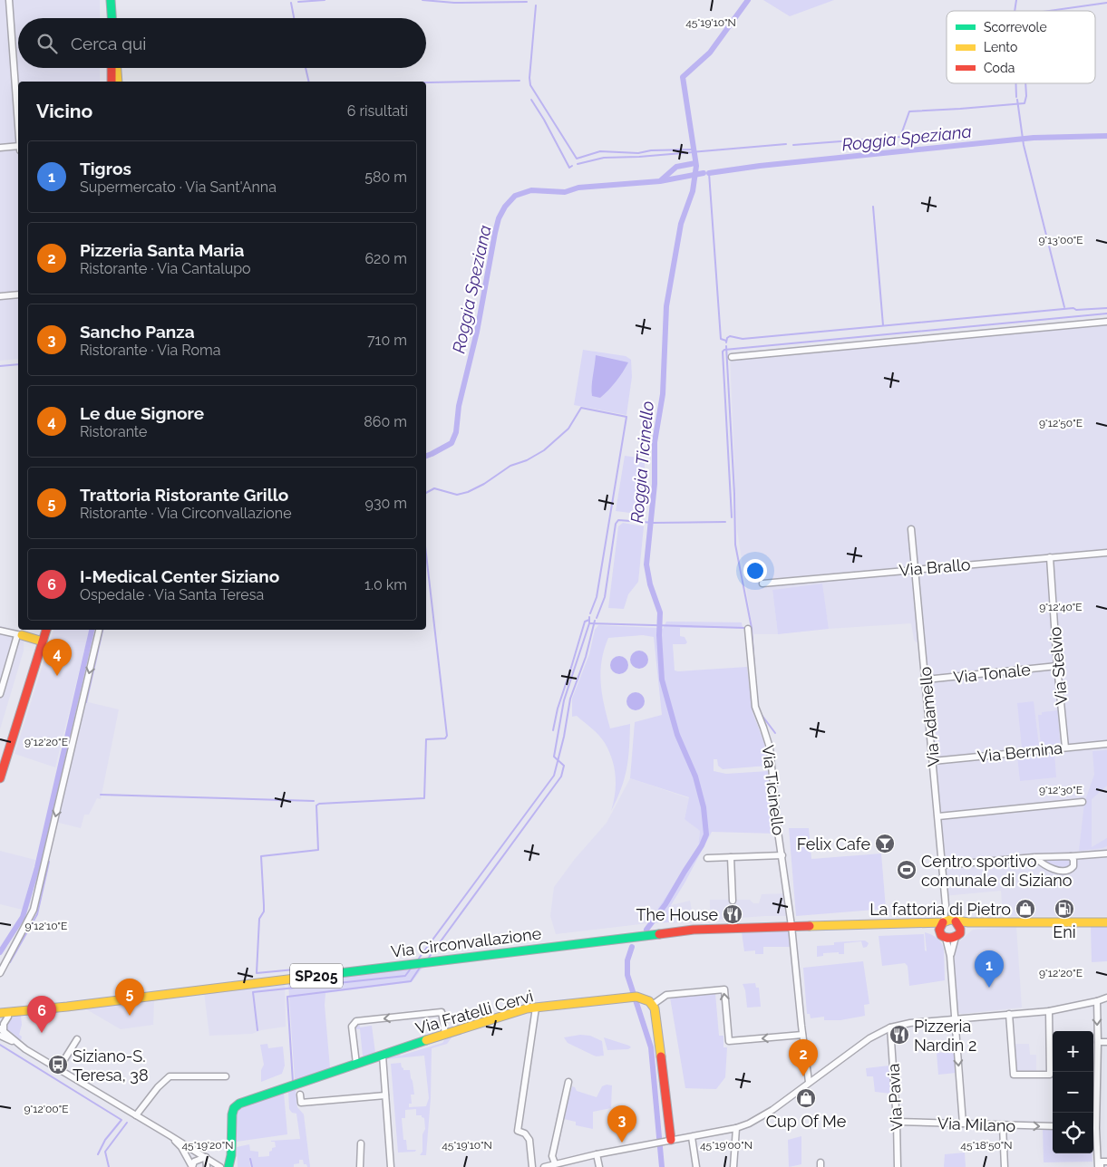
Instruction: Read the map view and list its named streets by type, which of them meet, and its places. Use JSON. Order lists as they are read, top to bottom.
{
  "streets": {
    "main road": ["Via Circonvallazione", "SP205", "Via Fratelli Cervi"],
    "street": [
      "Via Brallo",
      "Via Stelvio",
      "Via Tonale",
      "Via Adamello",
      "Via Bernina",
      "Via Ticinello",
      "Via Pavia",
      "Via Milano"
    ]
  },
  "crossings": [
    ["Via Brallo", "Via Stelvio"],
    ["Via Brallo", "Via Adamello"],
    ["Via Stelvio", "Via Tonale"],
    ["Via Stelvio", "Via Bernina"],
    ["Via Tonale", "Via Adamello"],
    ["Via Adamello", "Via Bernina"],
    ["Via Ticinello", "Via Circonvallazione"],
    ["Via Circonvallazione", "SP205"],
    ["Via Pavia", "Via Milano"]
  ],
  "water": ["Roggia Speziana", "Roggia Ticinello"],
  "places": {
    "bar": ["Felix Cafe"],
    "sports": ["Centro sportivo comunale di Siziano"],
    "shop": ["La fattoria di Pietro", "Cup Of Me"],
    "fuel station": ["Eni"],
    "restaurant": ["The House", "Pizzeria Nardin 2"],
    "bus stop": ["Siziano-S. Teresa, 38"]
  },
  "legend": ["Scorrevole", "Lento", "Coda"],
  "page": {
    "search": "Cerca qui",
    "heading": ["Vicino", "6 risultati"],
    "list": [
      {
        "mark": "1",
        "name": "Tigros",
        "note": "Supermercato · Via Sant'Anna",
        "value": "580 m"
      },
      {
        "mark": "2",
        "name": "Pizzeria Santa Maria",
        "note": "Ristorante · Via Cantalupo",
        "value": "620 m"
      },
      {
        "mark": "3",
        "name": "Sancho Panza",
        "note": "Ristorante · Via Roma",
        "value": "710 m"
      },
      {
        "mark": "4",
        "name": "Le due Signore",
        "note": "Ristorante",
        "value": "860 m"
      },
      {
        "mark": "5",
        "name": "Trattoria Ristorante Grillo",
        "note": "Ristorante · Via Circonvallazione",
        "value": "930 m"
      },
      {
        "mark": "6",
        "name": "I-Medical Center Siziano",
        "note": "Ospedale · Via Santa Teresa",
        "value": "1.0 km"
      }
    ],
    "pins": [
      "4",
      "1",
      "5",
      "6",
      "2",
      "3"
    ],
    "map_buttons": ["+", "−"]
  },
  "coordinates": [
    "45°19'10\"N",
    "9°13'00\"E",
    "9°12'50\"E",
    "9°12'40\"E",
    "9°12'20\"E",
    "9°12'30\"E",
    "9°12'10\"E",
    "9°12'00\"E",
    "45°19'20\"N",
    "45°19'00\"N",
    "45°18'50\"N"
  ]
}
